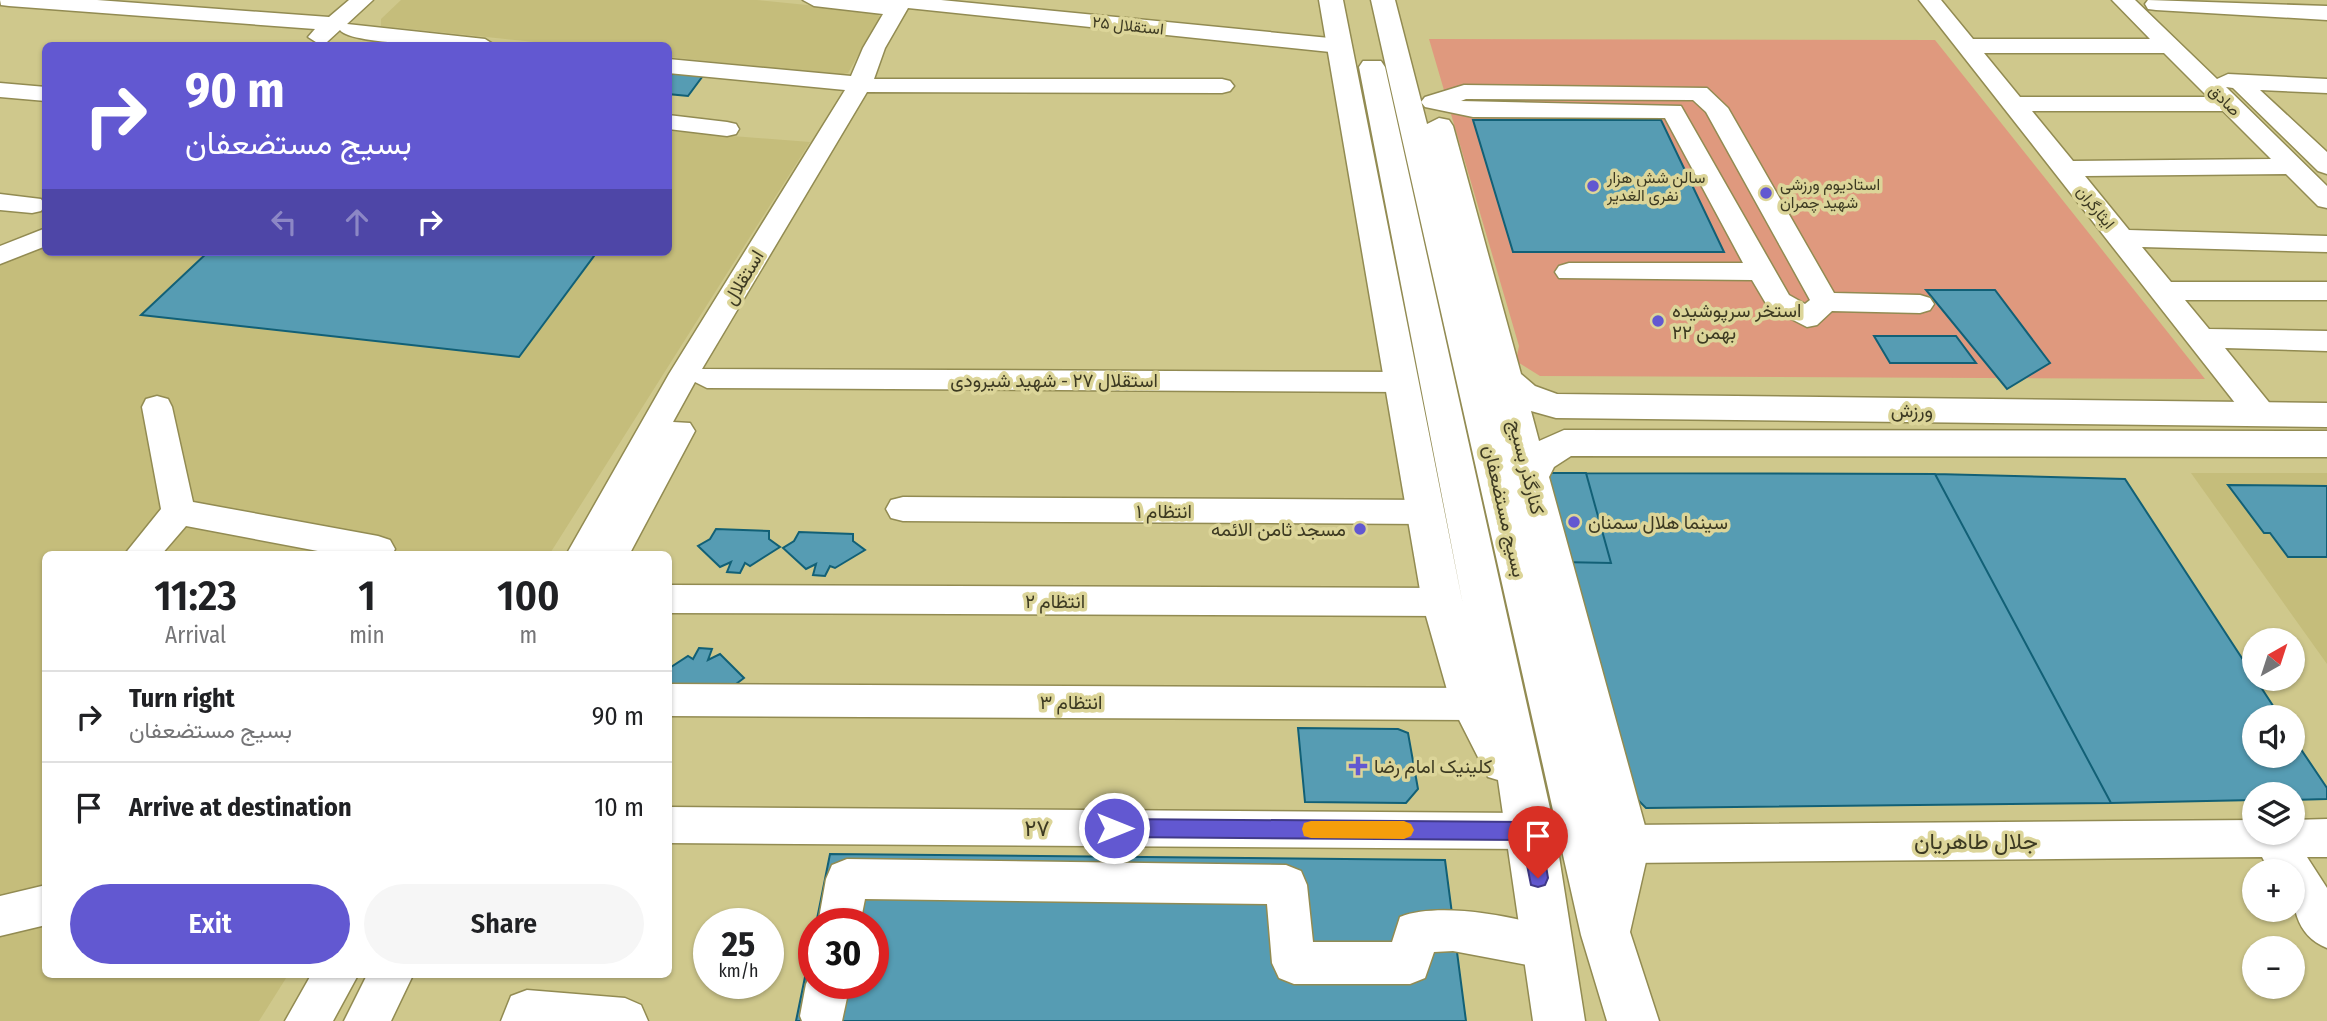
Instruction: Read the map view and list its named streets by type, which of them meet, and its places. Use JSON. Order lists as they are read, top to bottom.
{
  "streets": {
    "main road": ["ورزش", "کنارگذر بسیج", "بسیج مستضعفان"],
    "street": [
      "استقلال ۲۵",
      "صادق",
      "ایثارگران",
      "استقلال",
      "استقلال ۲۷ - شهید شیرودی",
      "انتظام ۱",
      "انتظام ۲",
      "انتظام ۳",
      "۲۷",
      "جلال طاهریان"
    ]
  },
  "crossings": [
    ["استقلال ۲۵", "استقلال"],
    ["ایثارگران", "ورزش"],
    ["استقلال", "استقلال ۲۷ - شهید شیرودی"],
    ["ورزش", "کنارگذر بسیج"],
    ["ورزش", "بسیج مستضعفان"],
    ["کنارگذر بسیج", "بسیج مستضعفان"],
    ["کنارگذر بسیج", "جلال طاهریان"],
    ["بسیج مستضعفان", "۲۷"]
  ],
  "places": {
    "other": [
      "سالن شش هزار نفری الغدیر",
      "استادیوم ورزشی شهید چمران",
      "استخر سرپوشیده ۲۲ بهمن",
      "سینما هلال سمنان",
      "مسجد ثامن الائمه"
    ],
    "health": ["کلینیک امام رضا"]
  },
  "north": "top right",
  "page": {
    "turn": ["90 m", "بسیج مستضعفان"],
    "eta": [
      "11:23",
      "Arrival",
      "1",
      "min",
      "100",
      "m"
    ],
    "map_buttons": ["+", "−"],
    "list": [
      {
        "name": "Turn right",
        "note": "بسیج مستضعفان",
        "value": "90 m"
      },
      {
        "name": "Arrive at destination",
        "value": "10 m"
      }
    ],
    "buttons": ["Exit", "Share"],
    "speed": "25 km/h",
    "limit": "30"
  }
}
